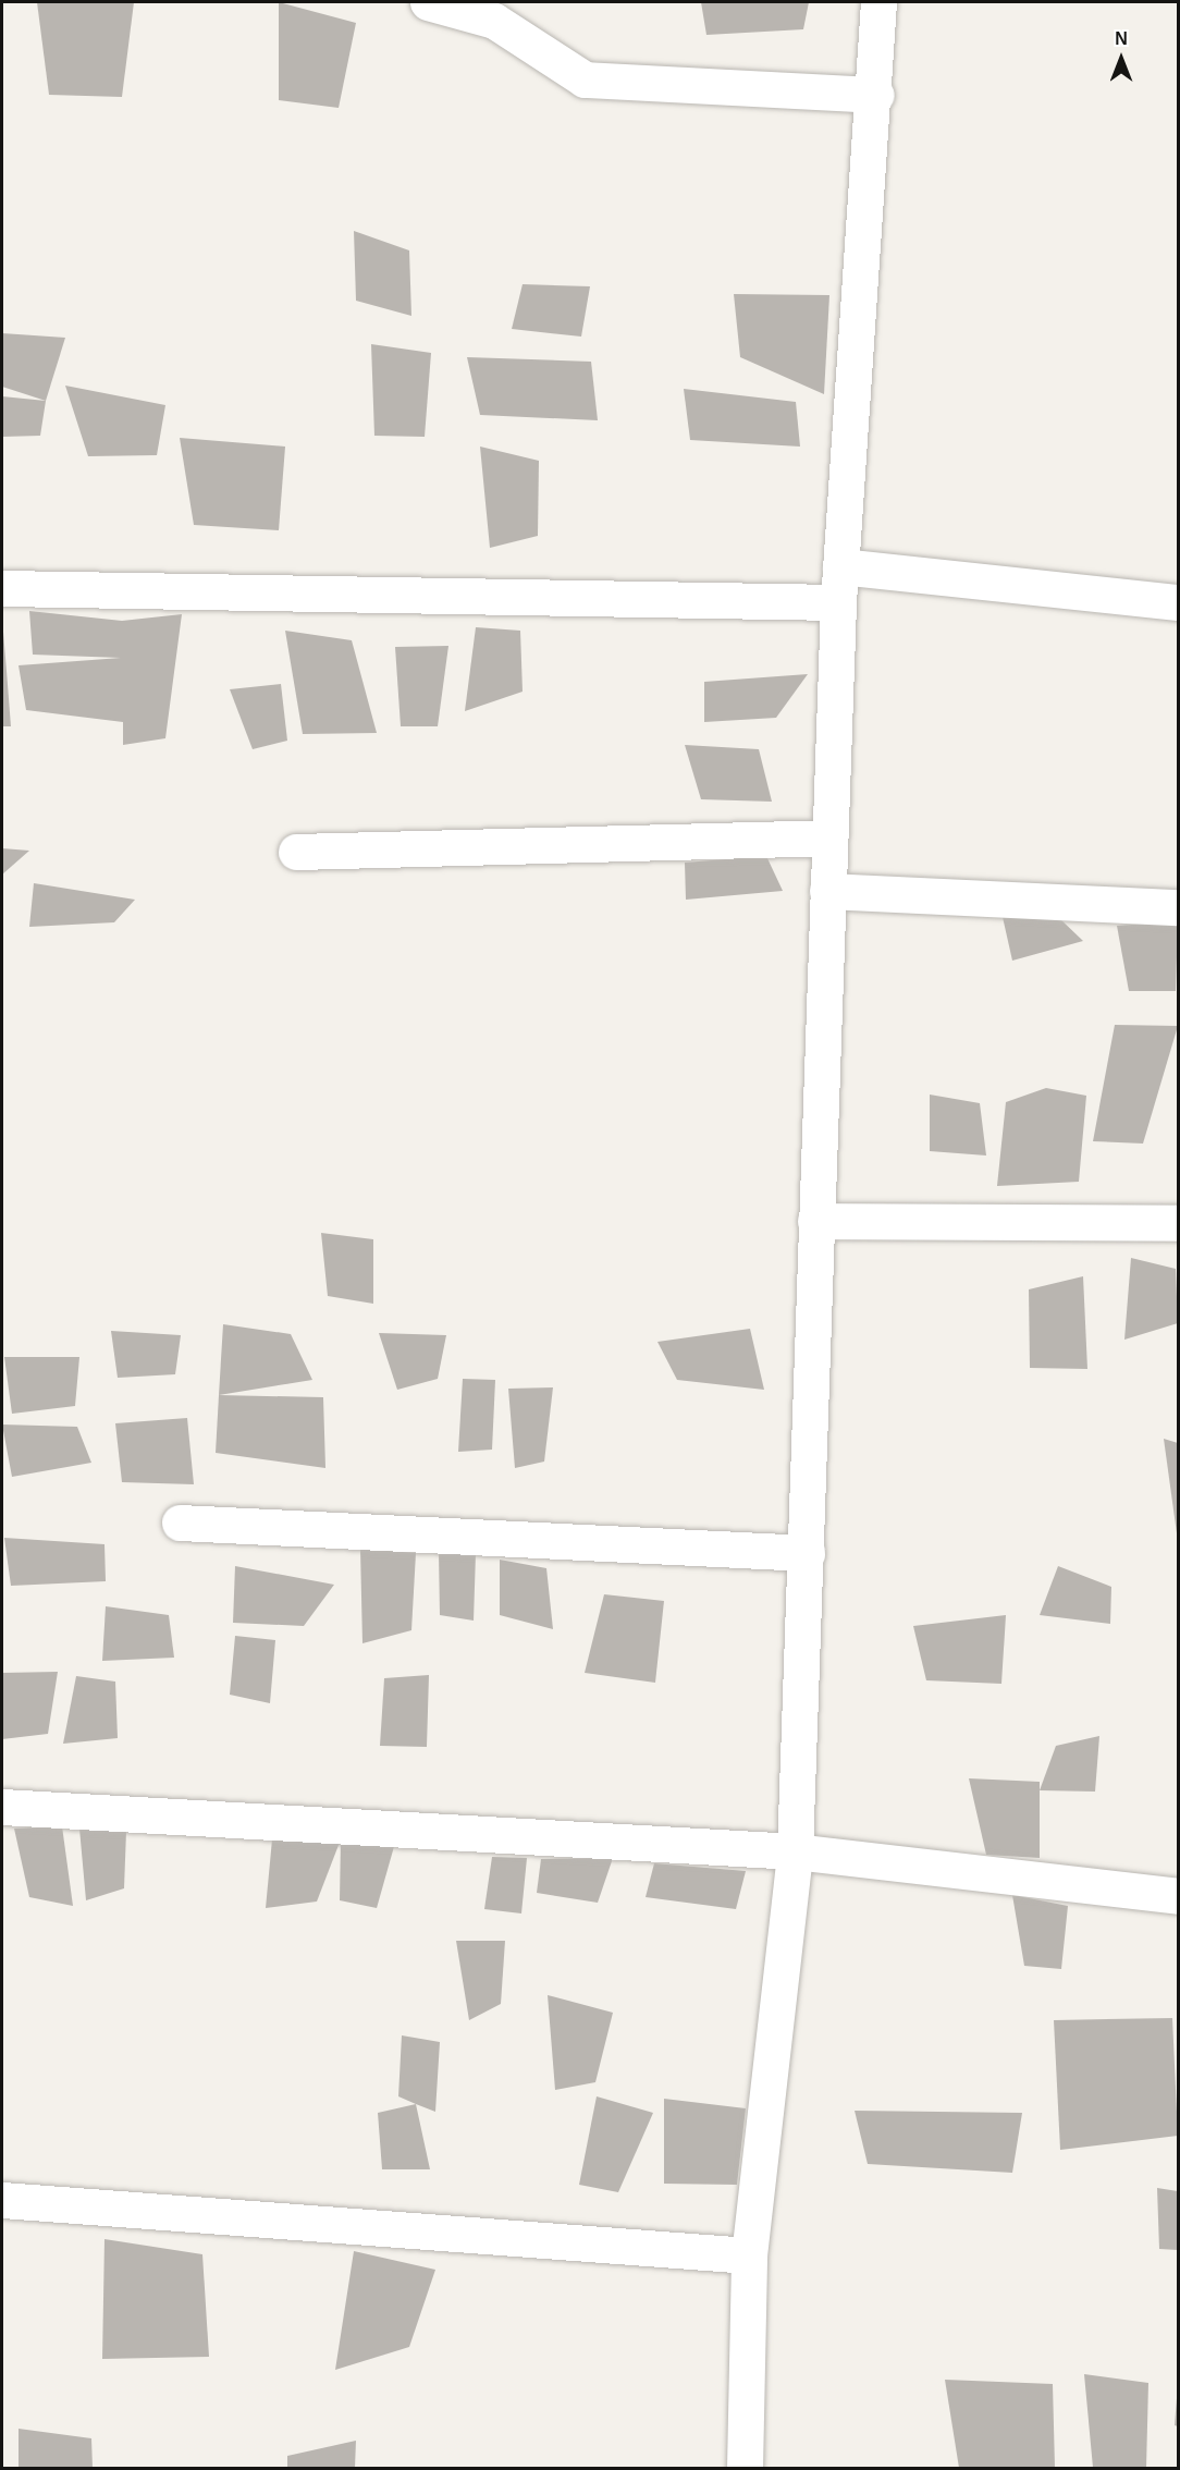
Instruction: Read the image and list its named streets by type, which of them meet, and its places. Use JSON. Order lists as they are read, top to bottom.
{
  "north": "top"
}
